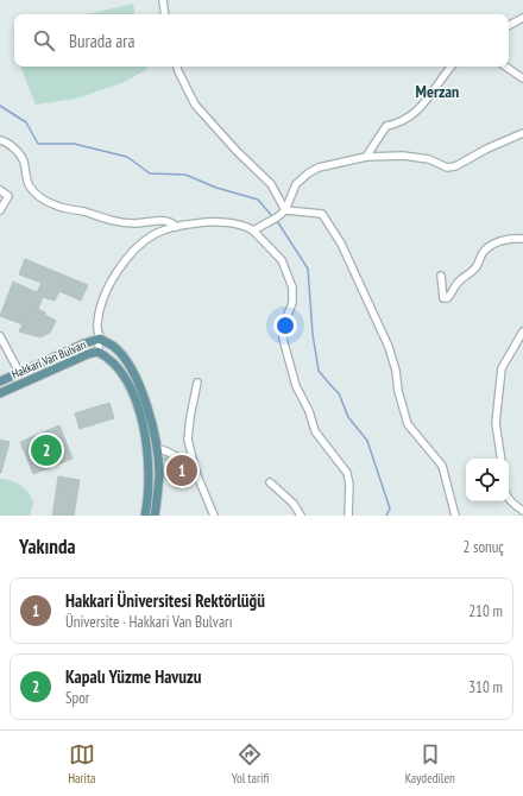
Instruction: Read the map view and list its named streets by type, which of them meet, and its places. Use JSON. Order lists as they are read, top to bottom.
{
  "streets": {
    "main road": ["Hakkari Van Bulvarı"]
  },
  "districts": ["Merzan"],
  "page": {
    "search": "Burada ara",
    "pins": ["2", "1"],
    "heading": ["Yakında", "2 sonuç"],
    "list": [
      {
        "mark": "1",
        "name": "Hakkari Üniversitesi Rektörlüğü",
        "note": "Üniversite · Hakkari Van Bulvarı",
        "value": "210 m"
      },
      {
        "mark": "2",
        "name": "Kapalı Yüzme Havuzu",
        "note": "Spor",
        "value": "310 m"
      }
    ],
    "nav": ["Harita", "Yol tarifi", "Kaydedilen"]
  }
}
